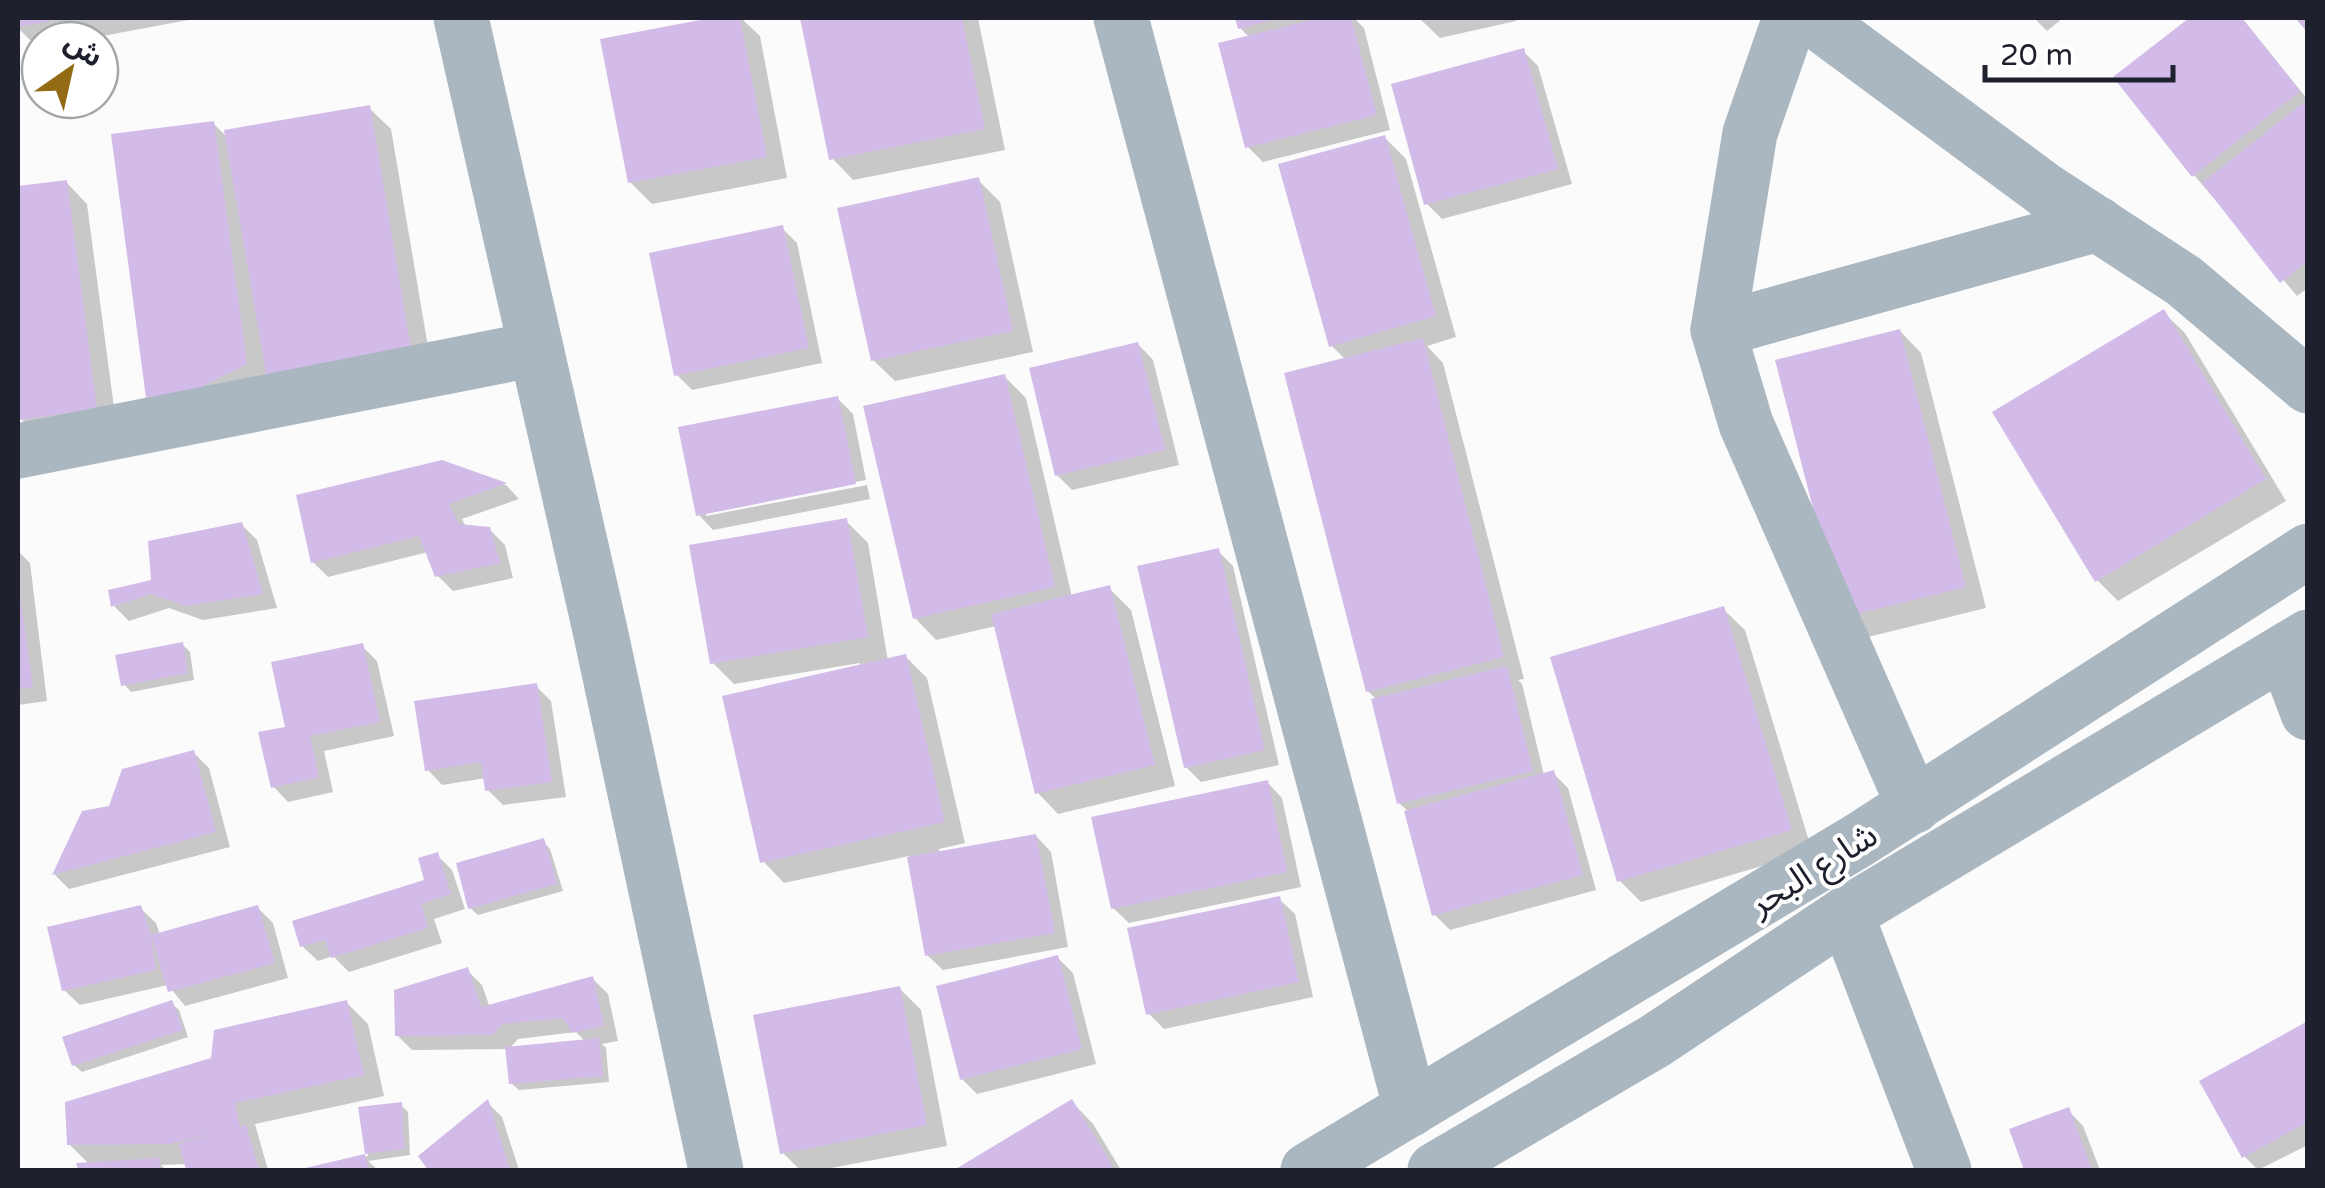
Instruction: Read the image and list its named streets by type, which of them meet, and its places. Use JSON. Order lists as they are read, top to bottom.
{
  "streets": {
    "street": ["شارع البحر"]
  },
  "scale_bar": "20 m",
  "north": "top right"
}
